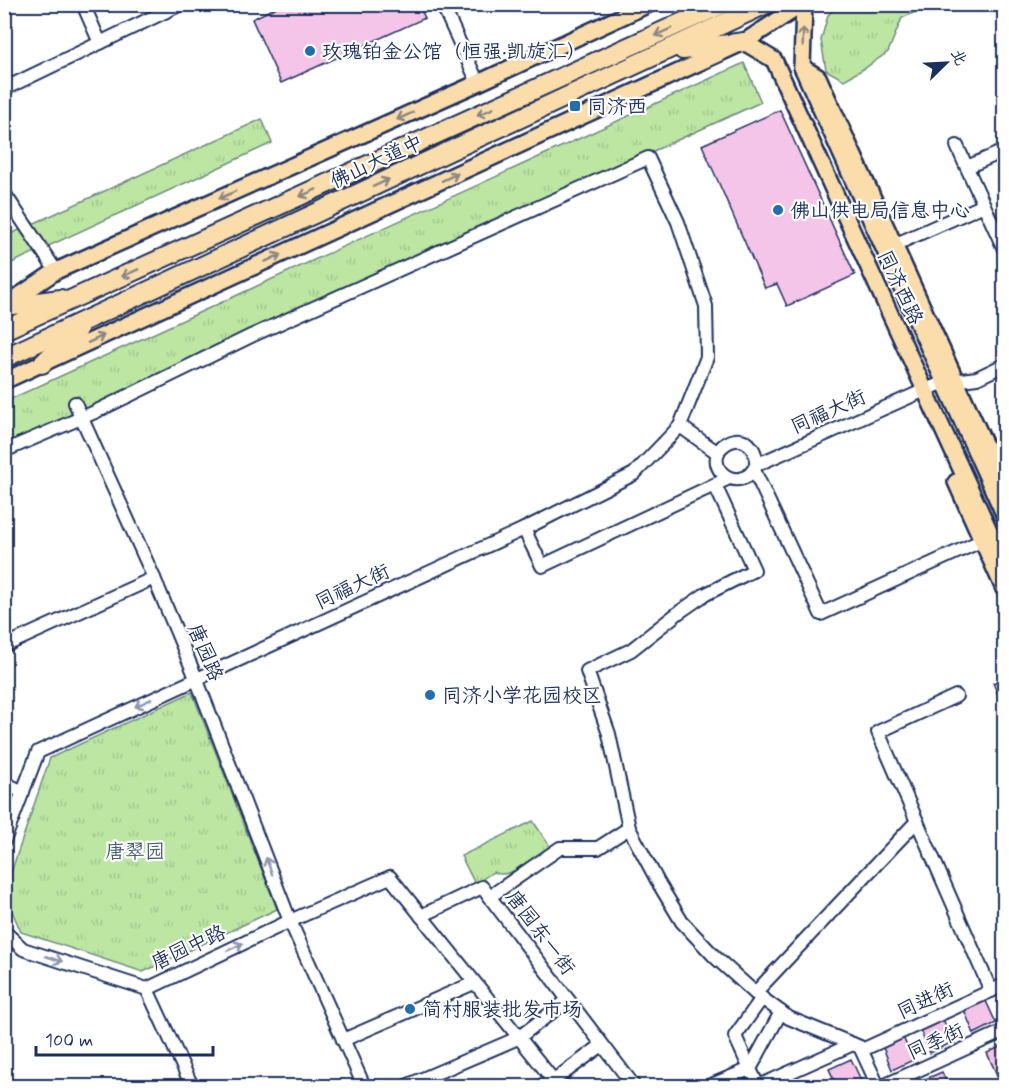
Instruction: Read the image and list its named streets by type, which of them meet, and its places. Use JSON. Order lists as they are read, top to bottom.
{
  "streets": {
    "highway": ["佛山大道中"],
    "main road": ["同济西路"],
    "street": [
      "同福大街",
      "唐园路",
      "唐园东一街",
      "唐园中路",
      "同进街",
      "同季街"
    ]
  },
  "crossings": [
    ["同济西路", "同福大街"],
    ["同福大街", "唐园路"],
    ["唐园路", "唐园中路"]
  ],
  "one_way": ["唐园路", "唐园中路"],
  "parks": ["唐翠园"],
  "places": {
    "other": [
      "玫瑰铂金公馆（恒强·凯旋汇）",
      "佛山供电局信息中心",
      "同济小学花园校区",
      "简村服装批发市场"
    ],
    "transit": ["同济西"]
  },
  "scale_bar": "100 m",
  "north": "top right"
}
